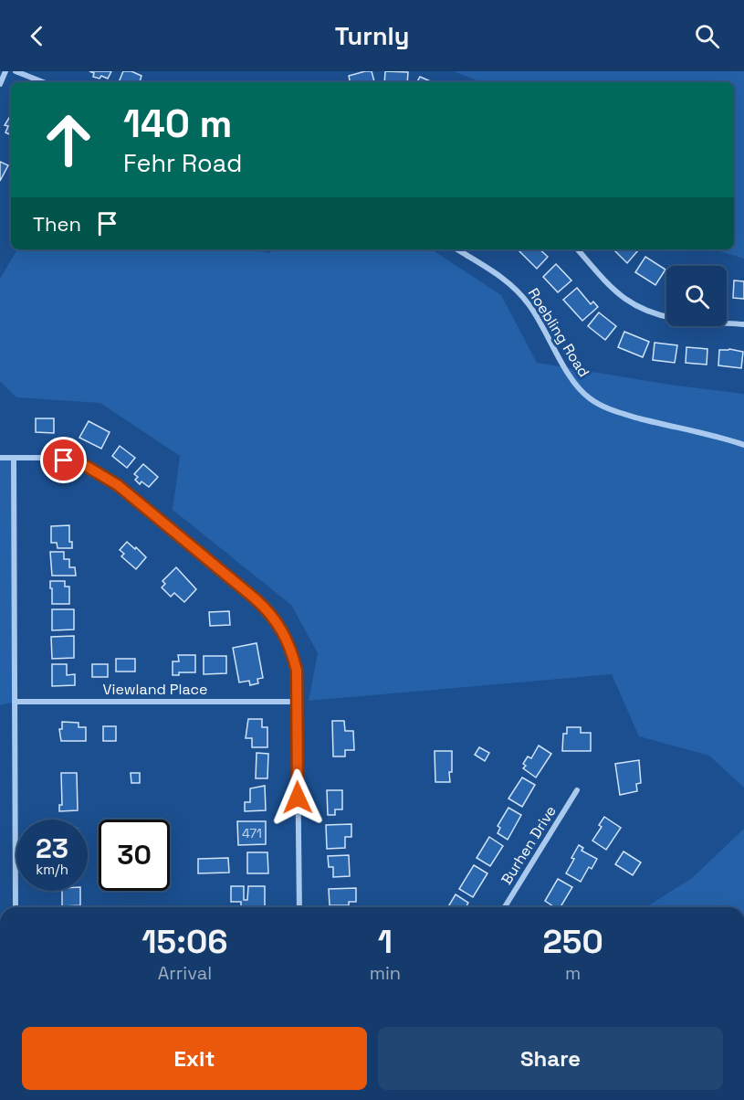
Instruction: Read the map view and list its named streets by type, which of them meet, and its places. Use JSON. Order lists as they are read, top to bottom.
{
  "streets": {
    "street": ["Roebling Road", "Viewland Place", "Burhen Drive"]
  },
  "house_numbers": ["471"],
  "page": {
    "header": "Turnly",
    "turn": ["140 m", "Fehr Road"],
    "then": "Then",
    "speed": "23 km/h",
    "limit": "30",
    "eta": [
      "15:06",
      "Arrival",
      "1",
      "min",
      "250",
      "m"
    ],
    "buttons": ["Exit", "Share"]
  }
}
